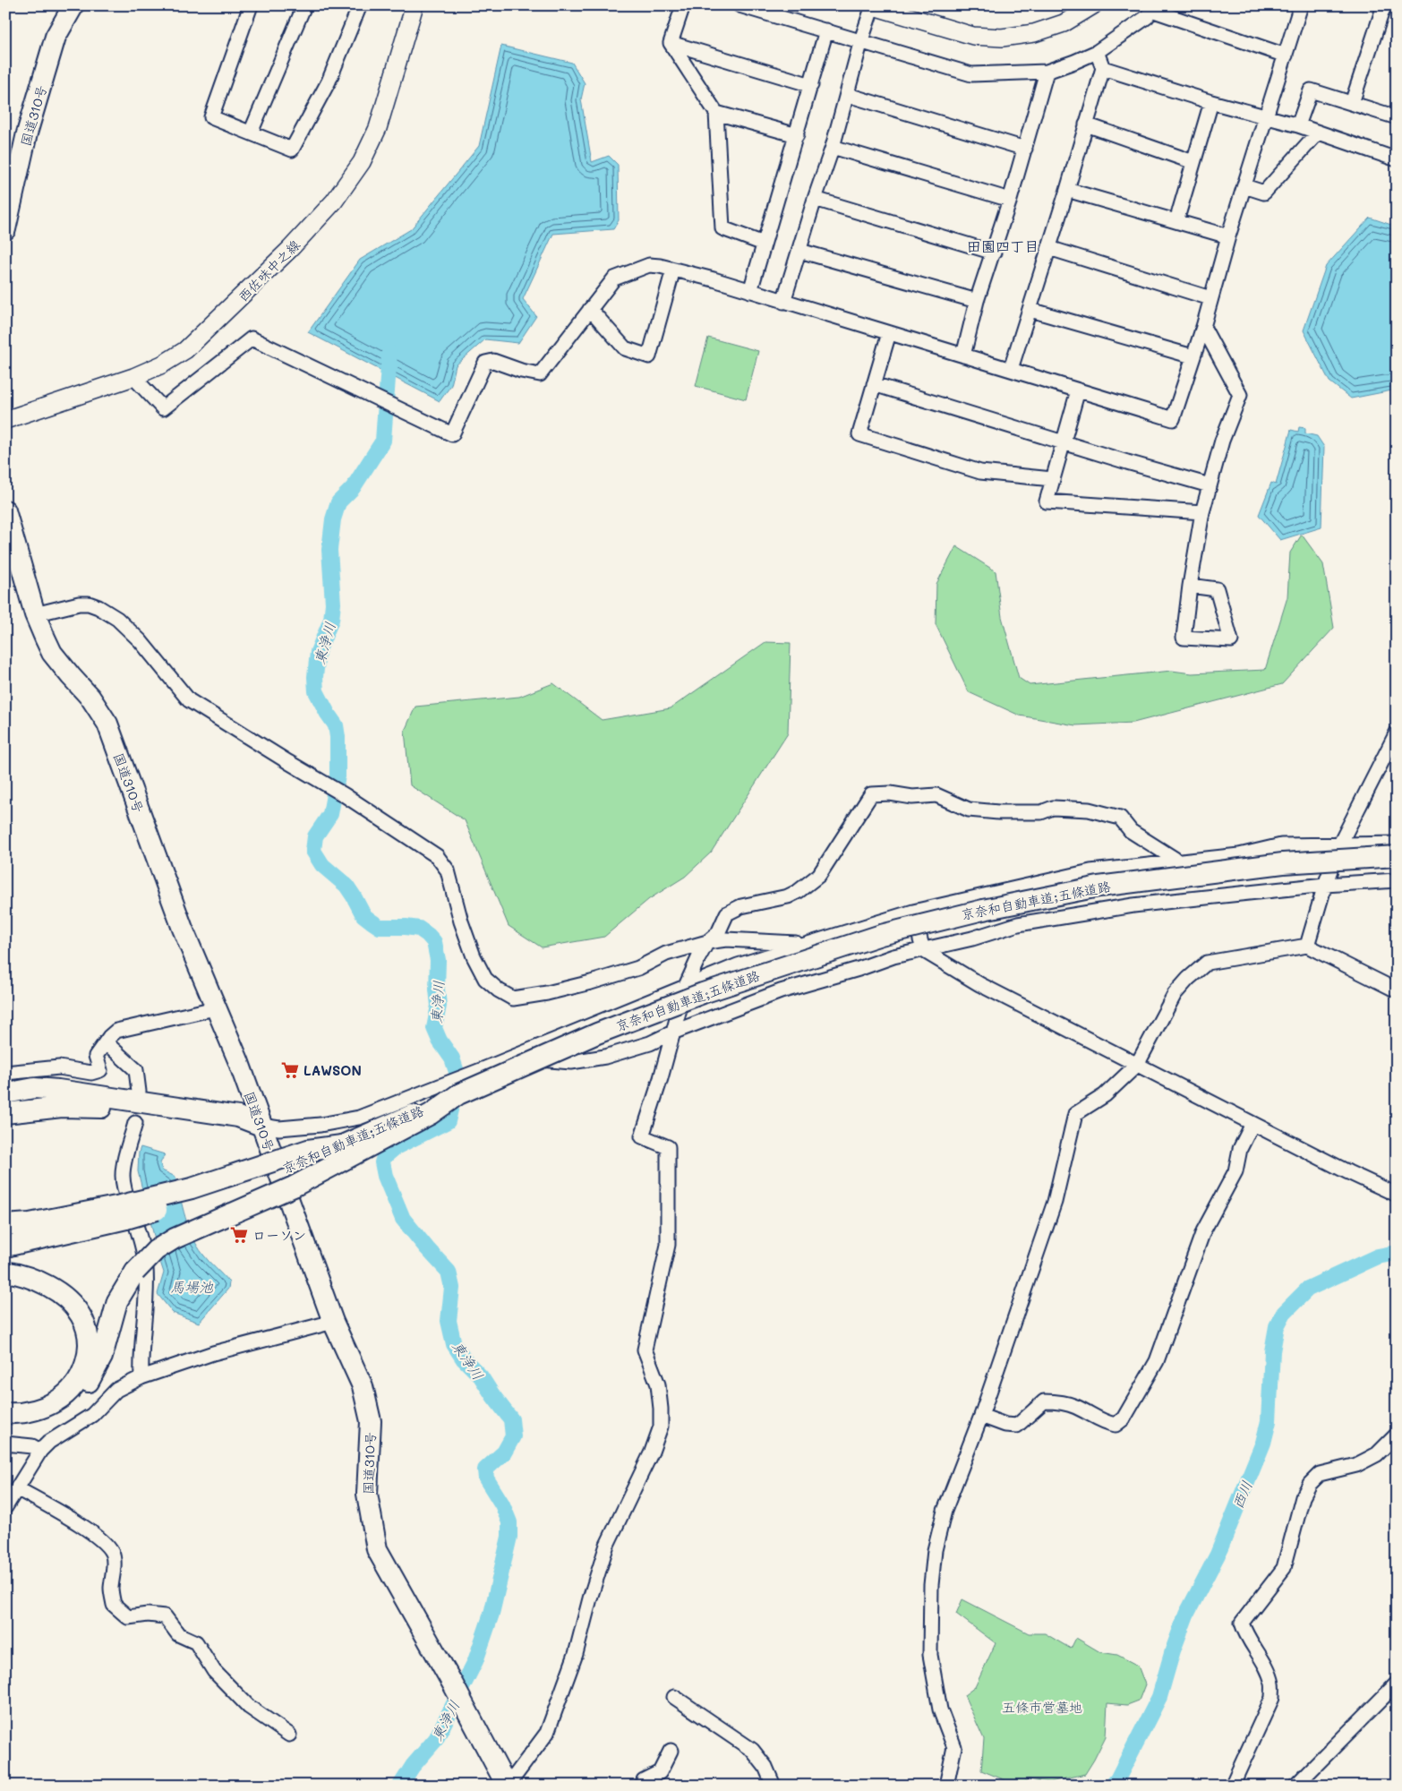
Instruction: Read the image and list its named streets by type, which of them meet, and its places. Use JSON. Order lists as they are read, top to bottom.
{
  "streets": {
    "highway": ["国道310号", "京奈和自動車道;五條道路"],
    "main road": ["西佐味中之線"]
  },
  "districts": ["田園四丁目"],
  "water": ["東浄川", "馬場池", "西川"],
  "parks": ["五條市営墓地"],
  "places": {
    "supermarket": ["LAWSON", "ローソン"]
  }
}
